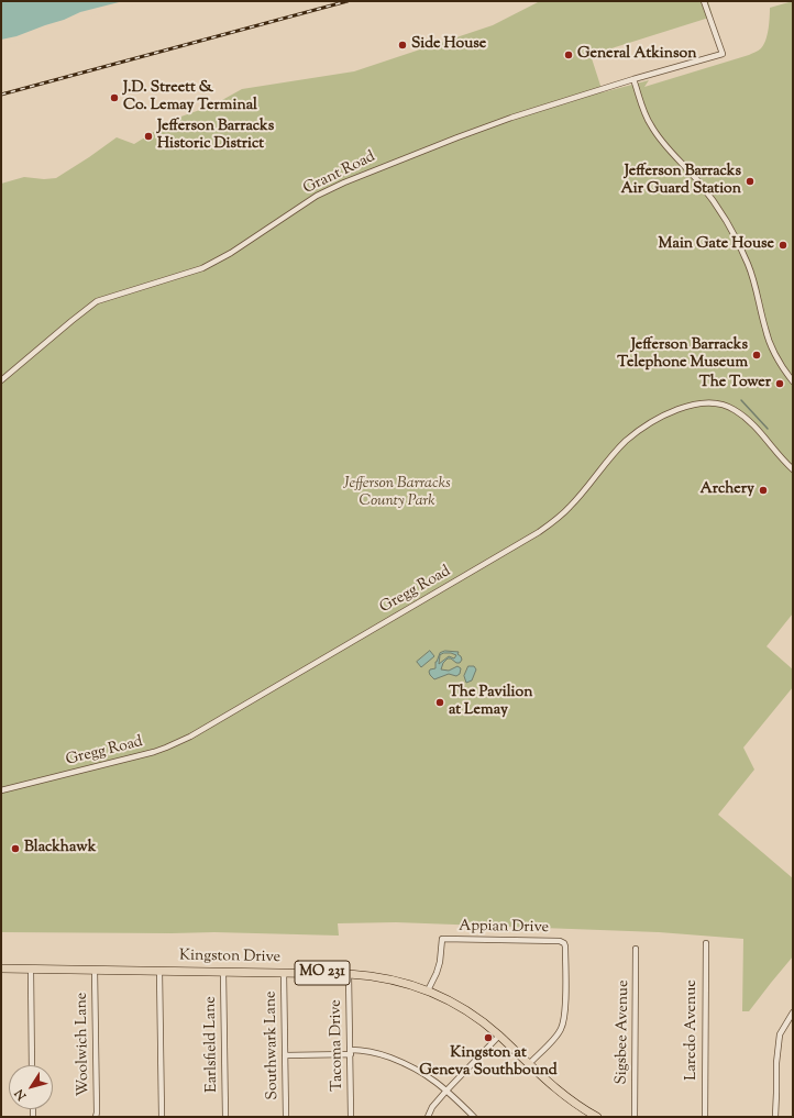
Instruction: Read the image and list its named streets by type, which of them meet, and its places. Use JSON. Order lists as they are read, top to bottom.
{
  "streets": {
    "main road": ["Kingston Drive", "MO 231"],
    "street": [
      "Grant Road",
      "Gregg Road",
      "Appian Drive",
      "Laredo Avenue",
      "Sigsbee Avenue",
      "Woolwich Lane",
      "Earlsfield Lane",
      "Southwark Lane",
      "Tacoma Drive"
    ]
  },
  "crossings": [
    ["Appian Drive", "Kingston Drive"],
    ["Kingston Drive", "Woolwich Lane"],
    ["Kingston Drive", "Earlsfield Lane"],
    ["Kingston Drive", "Southwark Lane"],
    ["Kingston Drive", "Tacoma Drive"]
  ],
  "parks": ["Jefferson Barracks County Park"],
  "places": [
    "Side House",
    "General Atkinson",
    "J.D. Streett & Co. Lemay Terminal",
    "Jefferson Barracks Historic District",
    "Jefferson Barracks Air Guard Station",
    "Main Gate House",
    "Jefferson Barracks Telephone Museum",
    "The Tower",
    "Archery",
    "The Pavilion at Lemay",
    "Blackhawk",
    "Kingston at Geneva Southbound"
  ],
  "north": "bottom left"
}
